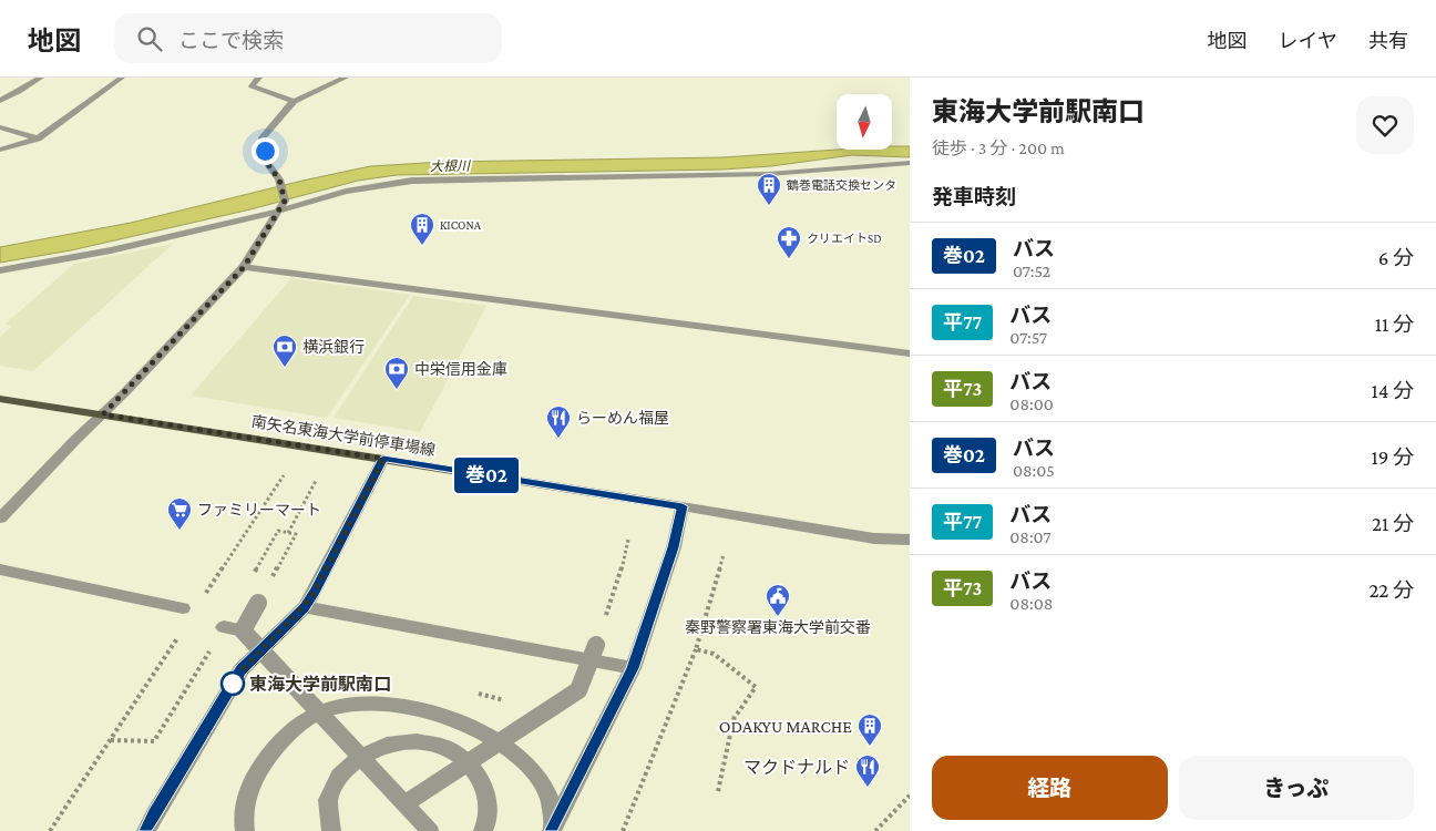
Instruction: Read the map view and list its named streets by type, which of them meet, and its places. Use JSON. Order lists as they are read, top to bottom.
{
  "streets": {
    "main road": ["南矢名東海大学前停車場線"]
  },
  "water": ["大根川"],
  "places": {
    "building": ["鶴巻電話交換センタ", "KICONA", "ODAKYU MARCHE"],
    "pharmacy": ["クリエイトSD"],
    "bank": ["横浜銀行", "中栄信用金庫"],
    "restaurant": ["らーめん福屋", "マクドナルド"],
    "supermarket": ["ファミリーマート"],
    "public building": ["秦野警察署東海大学前交番"],
    "other": ["東海大学前駅南口"]
  },
  "lines": ["bus line 巻02"],
  "north": "bottom",
  "page": {
    "header": "地図",
    "search": "ここで検索",
    "nav": ["地図", "レイヤ", "共有"],
    "on_map": "巻02",
    "heading": [
      ["東海大学前駅南口", "徒歩 · 3 分 · 200 m"],
      "発車時刻"
    ],
    "list": [
      {
        "mark": "巻02",
        "name": "バス",
        "note": "07:52",
        "value": "6 分"
      },
      {
        "mark": "平77",
        "name": "バス",
        "note": "07:57",
        "value": "11 分"
      },
      {
        "mark": "平73",
        "name": "バス",
        "note": "08:00",
        "value": "14 分"
      },
      {
        "mark": "巻02",
        "name": "バス",
        "note": "08:05",
        "value": "19 分"
      },
      {
        "mark": "平77",
        "name": "バス",
        "note": "08:07",
        "value": "21 分"
      },
      {
        "mark": "平73",
        "name": "バス",
        "note": "08:08",
        "value": "22 分"
      }
    ],
    "buttons": ["経路", "きっぷ"]
  }
}
